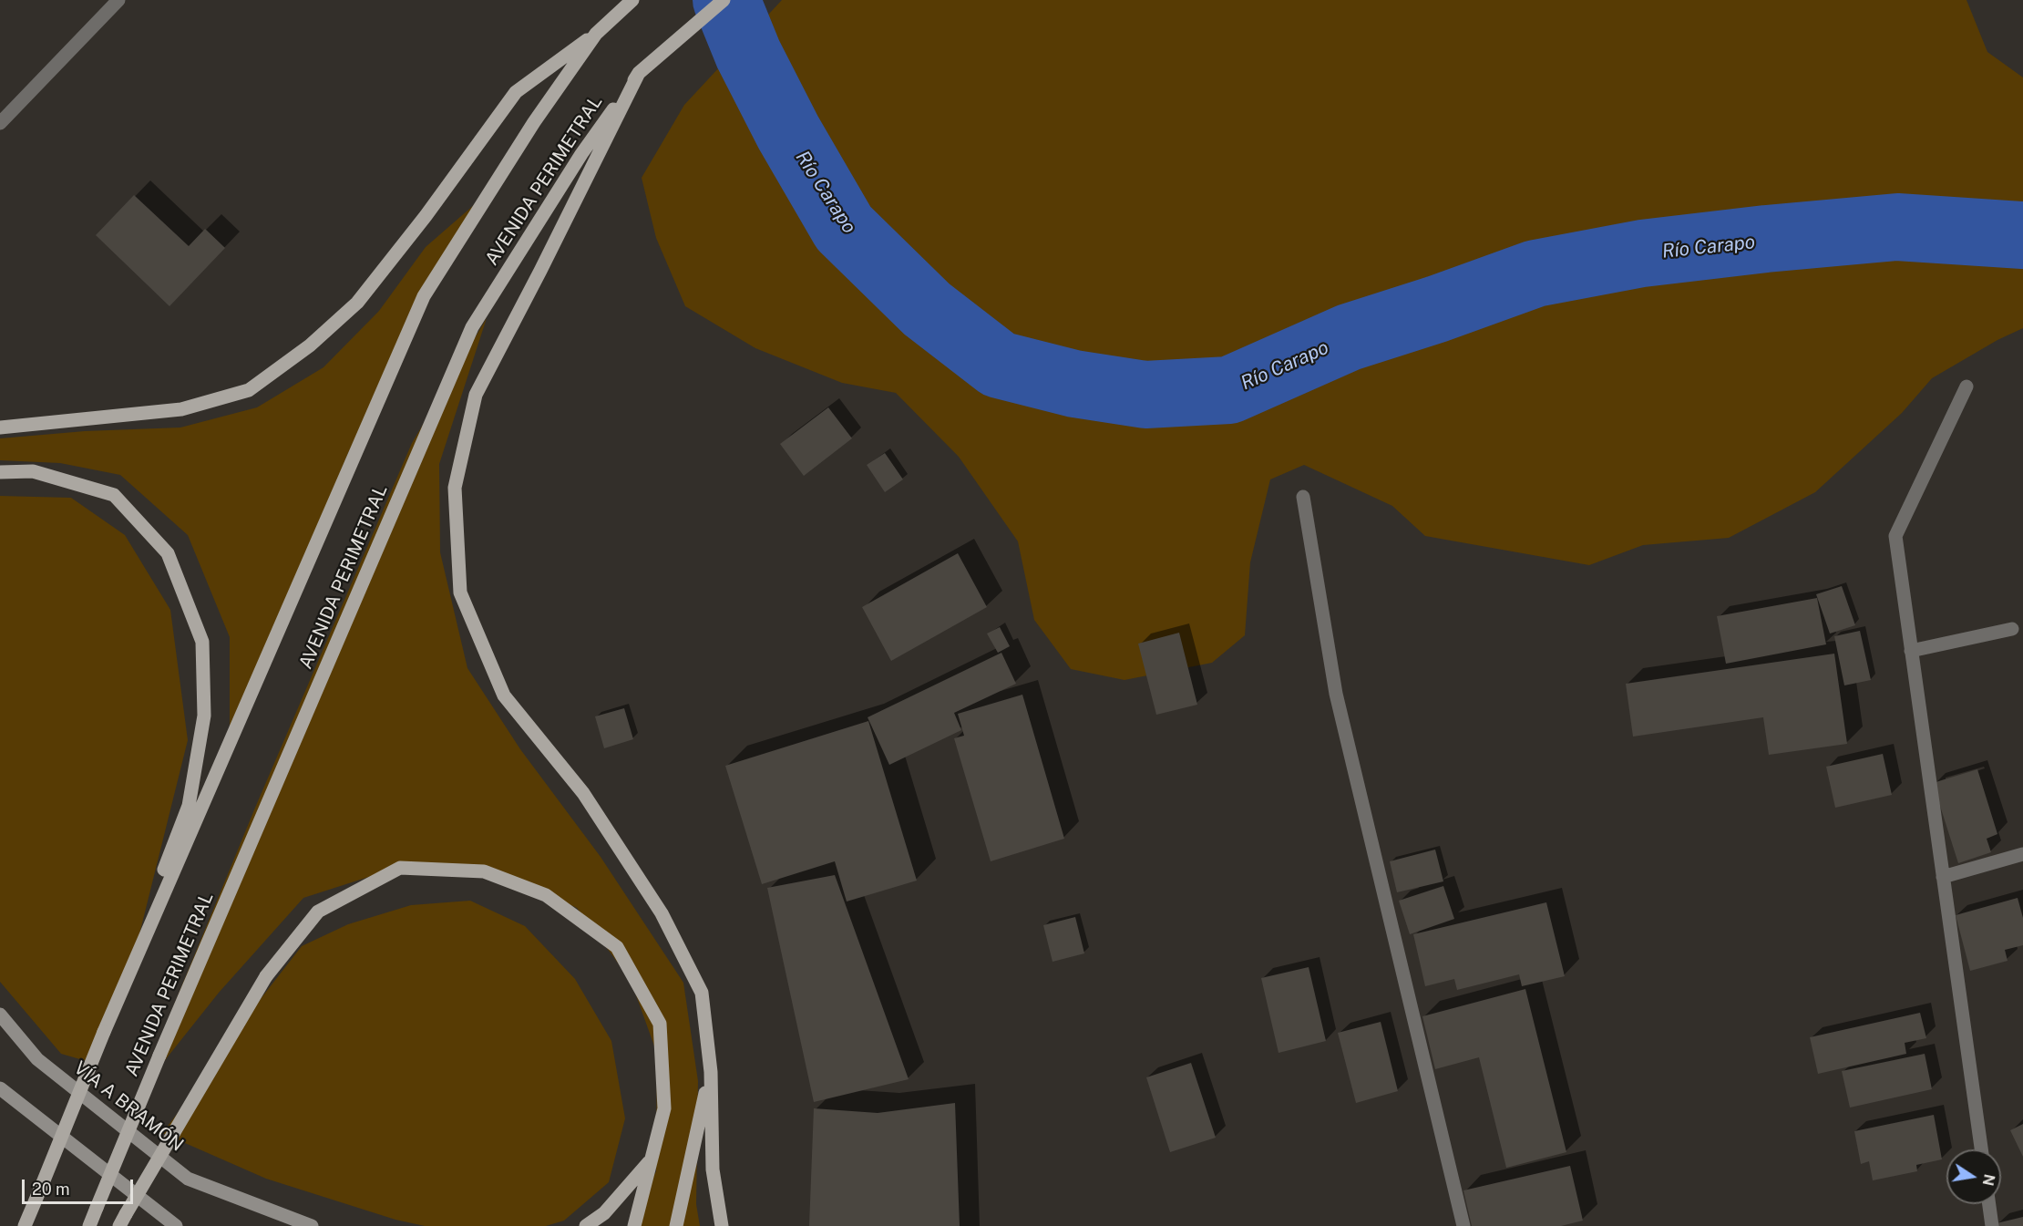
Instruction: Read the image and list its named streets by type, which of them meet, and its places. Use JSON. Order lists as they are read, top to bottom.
{
  "streets": {
    "main road": ["AVENIDA PERIMETRAL", "VÍA A BRAMÓN"]
  },
  "water": ["Río Carapo"],
  "scale_bar": "20 m",
  "north": "right"
}
